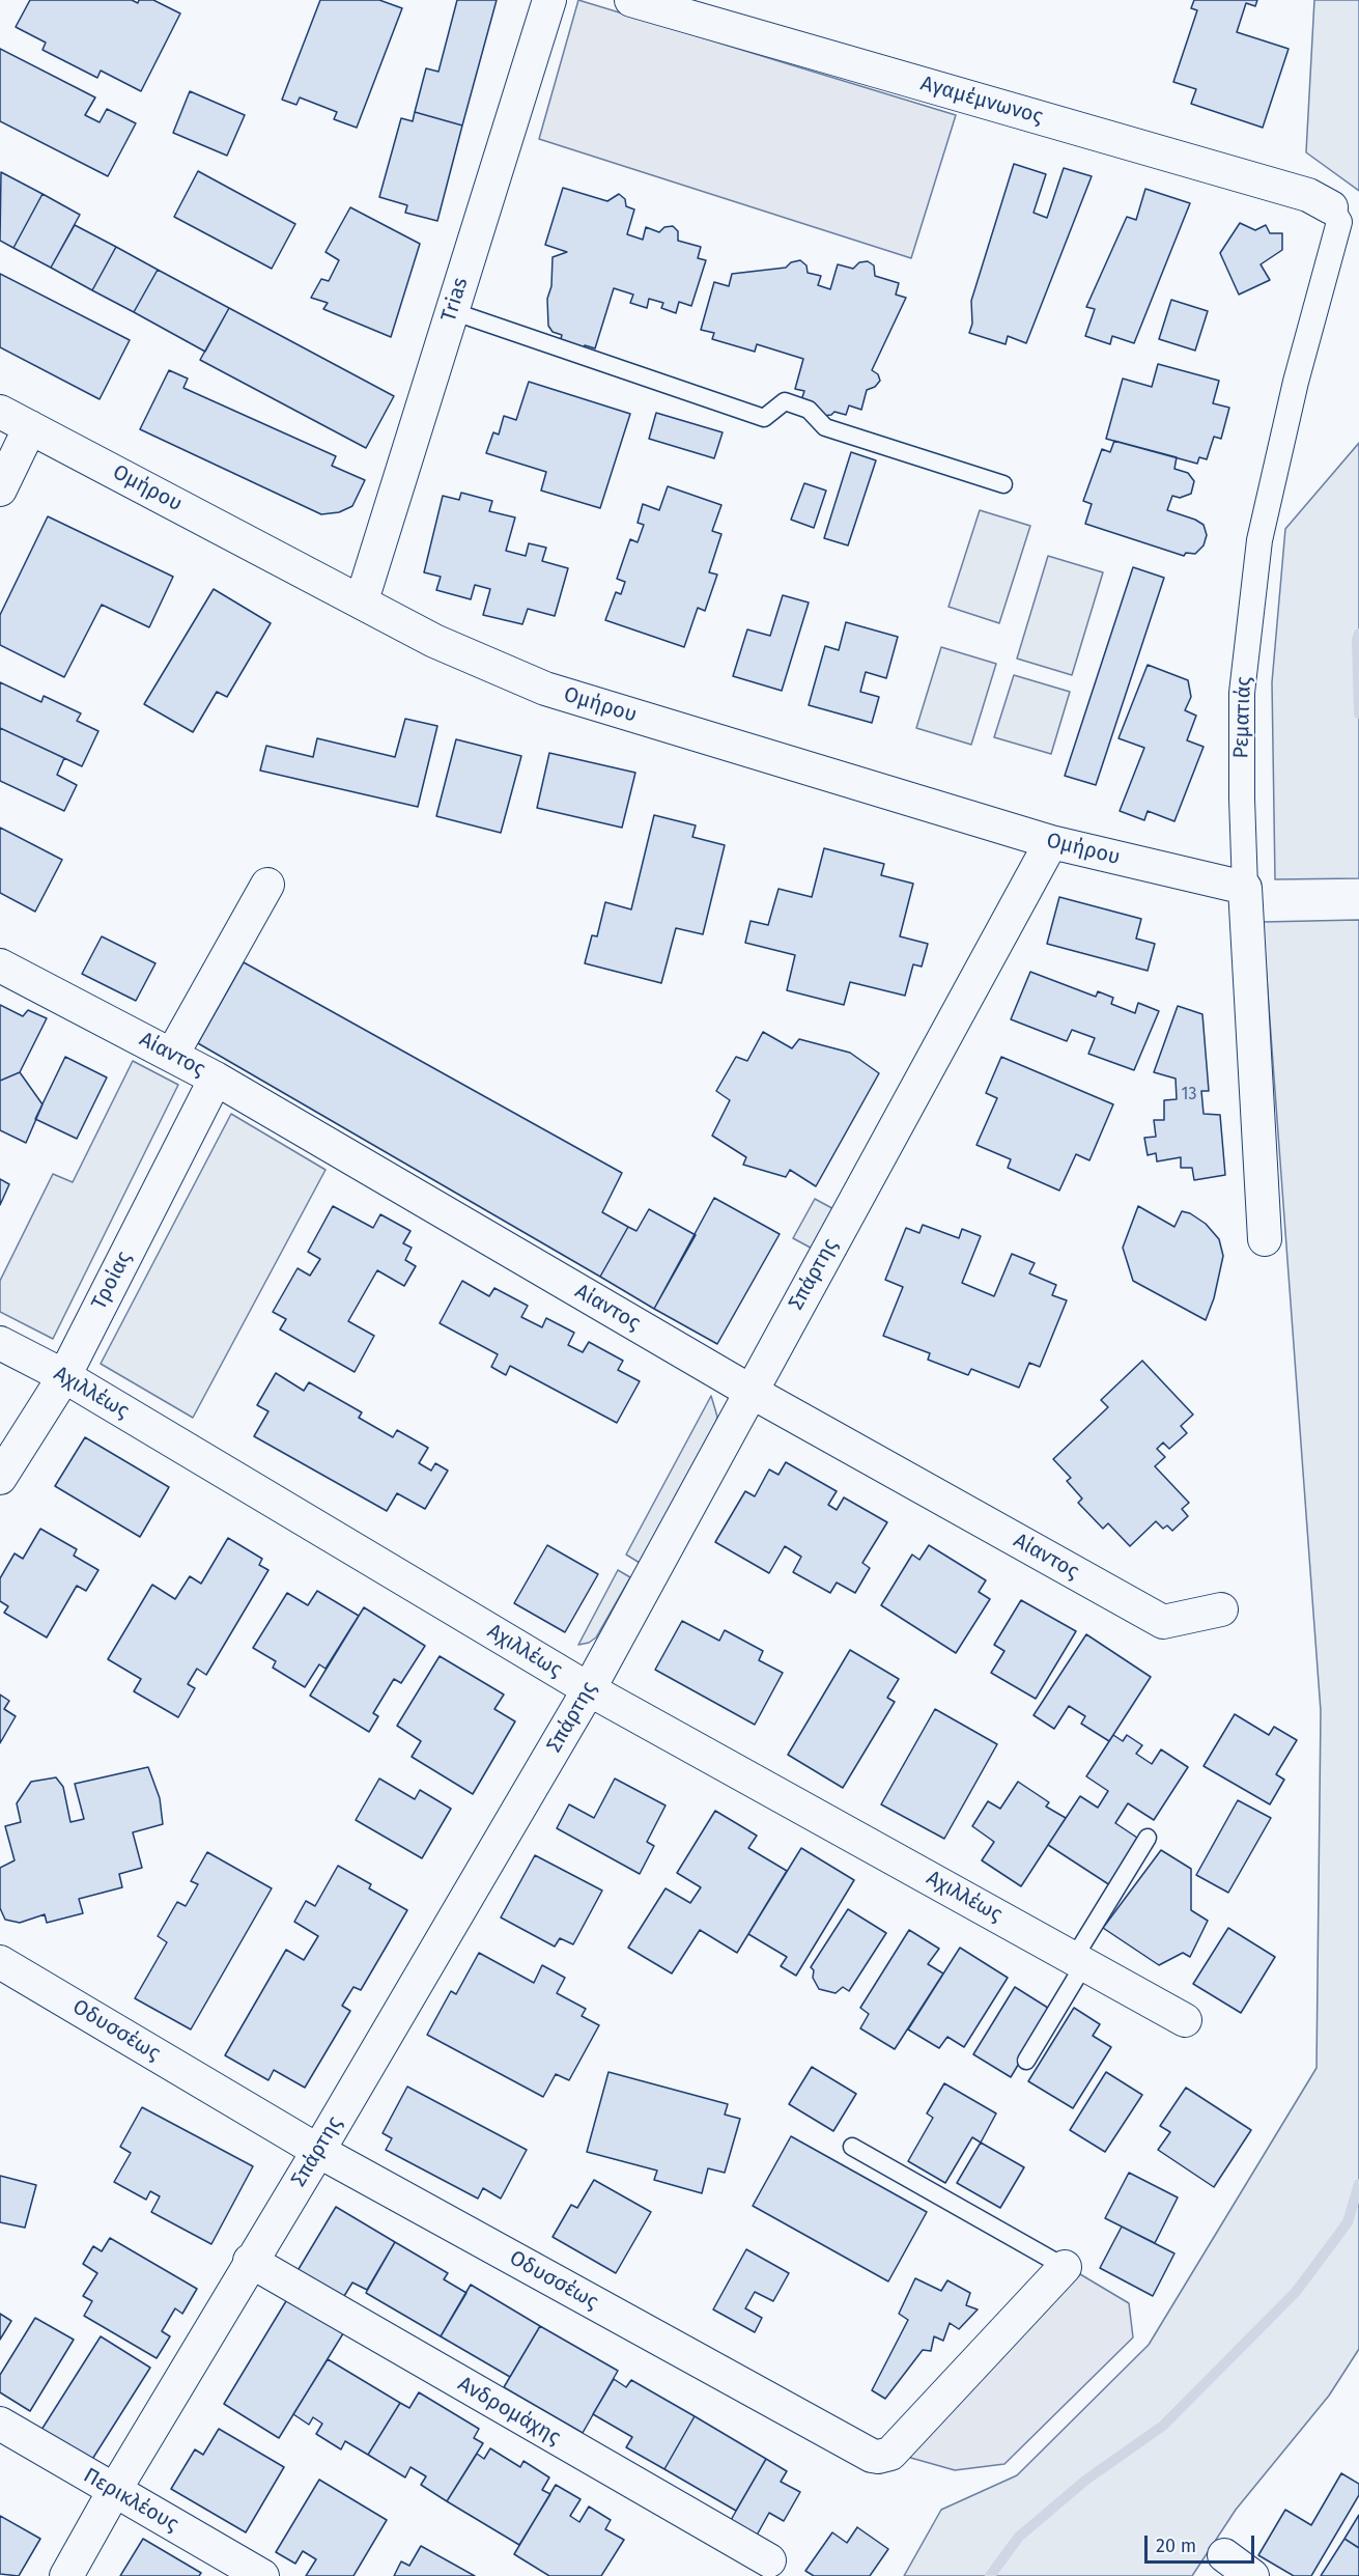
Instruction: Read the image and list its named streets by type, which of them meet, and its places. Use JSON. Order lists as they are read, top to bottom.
{
  "streets": {
    "street": [
      "Αγαμέμνωνος",
      "Trias",
      "Ομήρου",
      "Ρεματιάς",
      "Αίαντος",
      "Σπάρτης",
      "Τροίας",
      "Αχιλλέως",
      "Οδυσσέως",
      "Ανδρομάχης",
      "Περικλέους"
    ]
  },
  "crossings": [
    ["Αγαμέμνωνος", "Ρεματιάς"],
    ["Trias", "Ομήρου"],
    ["Ομήρου", "Ρεματιάς"],
    ["Ομήρου", "Σπάρτης"],
    ["Αίαντος", "Σπάρτης"],
    ["Αίαντος", "Τροίας"],
    ["Σπάρτης", "Αχιλλέως"],
    ["Σπάρτης", "Οδυσσέως"],
    ["Σπάρτης", "Ανδρομάχης"],
    ["Σπάρτης", "Περικλέους"],
    ["Τροίας", "Αχιλλέως"]
  ],
  "house_numbers": ["13"],
  "scale_bar": "20 m"
}
